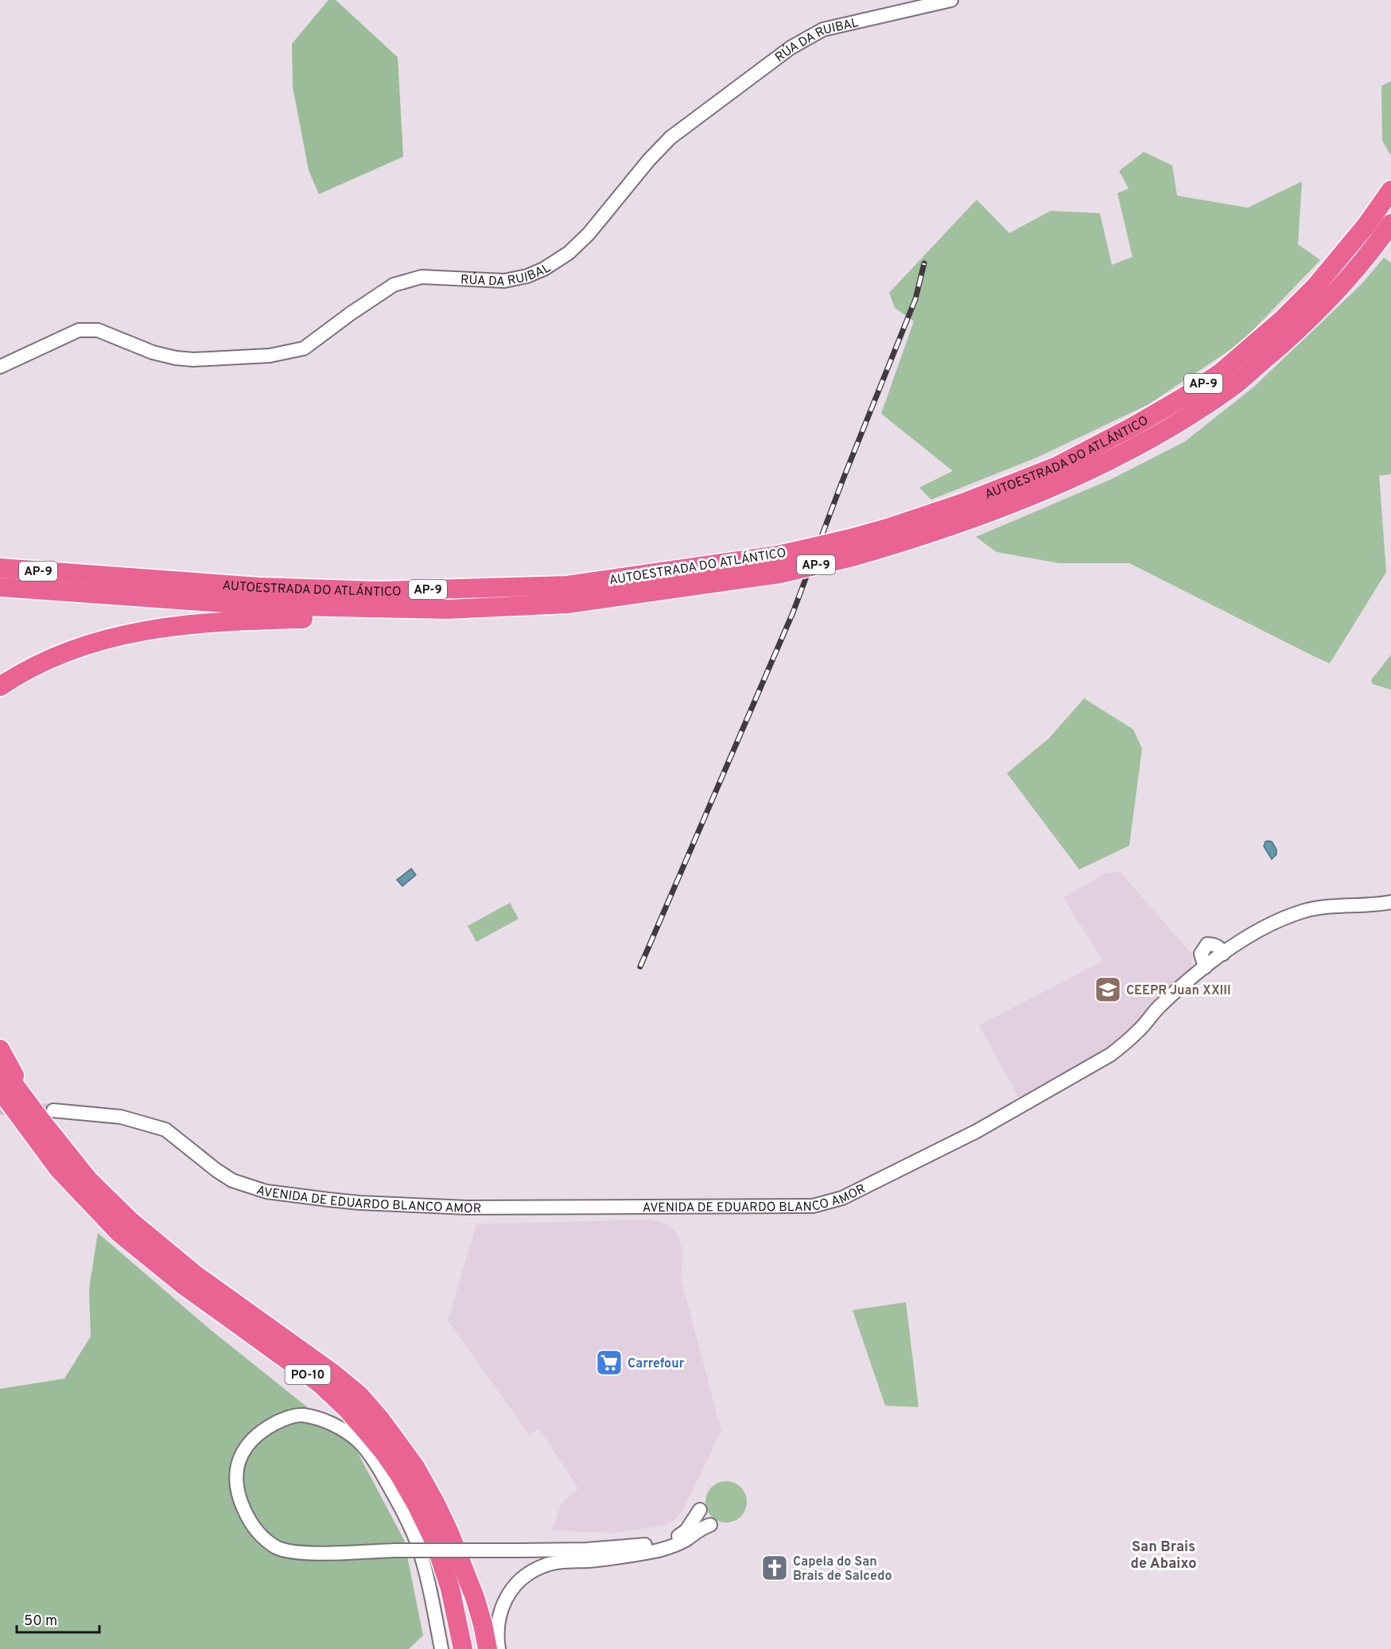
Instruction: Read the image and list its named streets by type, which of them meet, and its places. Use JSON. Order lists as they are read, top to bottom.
{
  "streets": {
    "highway": ["AP-9", "AUTOESTRADA DO ATLÁNTICO", "PO-10"],
    "street": ["RÚA DA RUIBAL", "AVENIDA DE EDUARDO BLANCO AMOR"]
  },
  "crossings": [
    ["AVENIDA DE EDUARDO BLANCO AMOR", "PO-10"]
  ],
  "districts": ["San Brais de Abaixo"],
  "places": {
    "school or university": ["CEEPR Juan XXIII"],
    "supermarket": ["Carrefour"],
    "church": ["Capela do San Brais de Salcedo"]
  },
  "scale_bar": "50 m"
}
